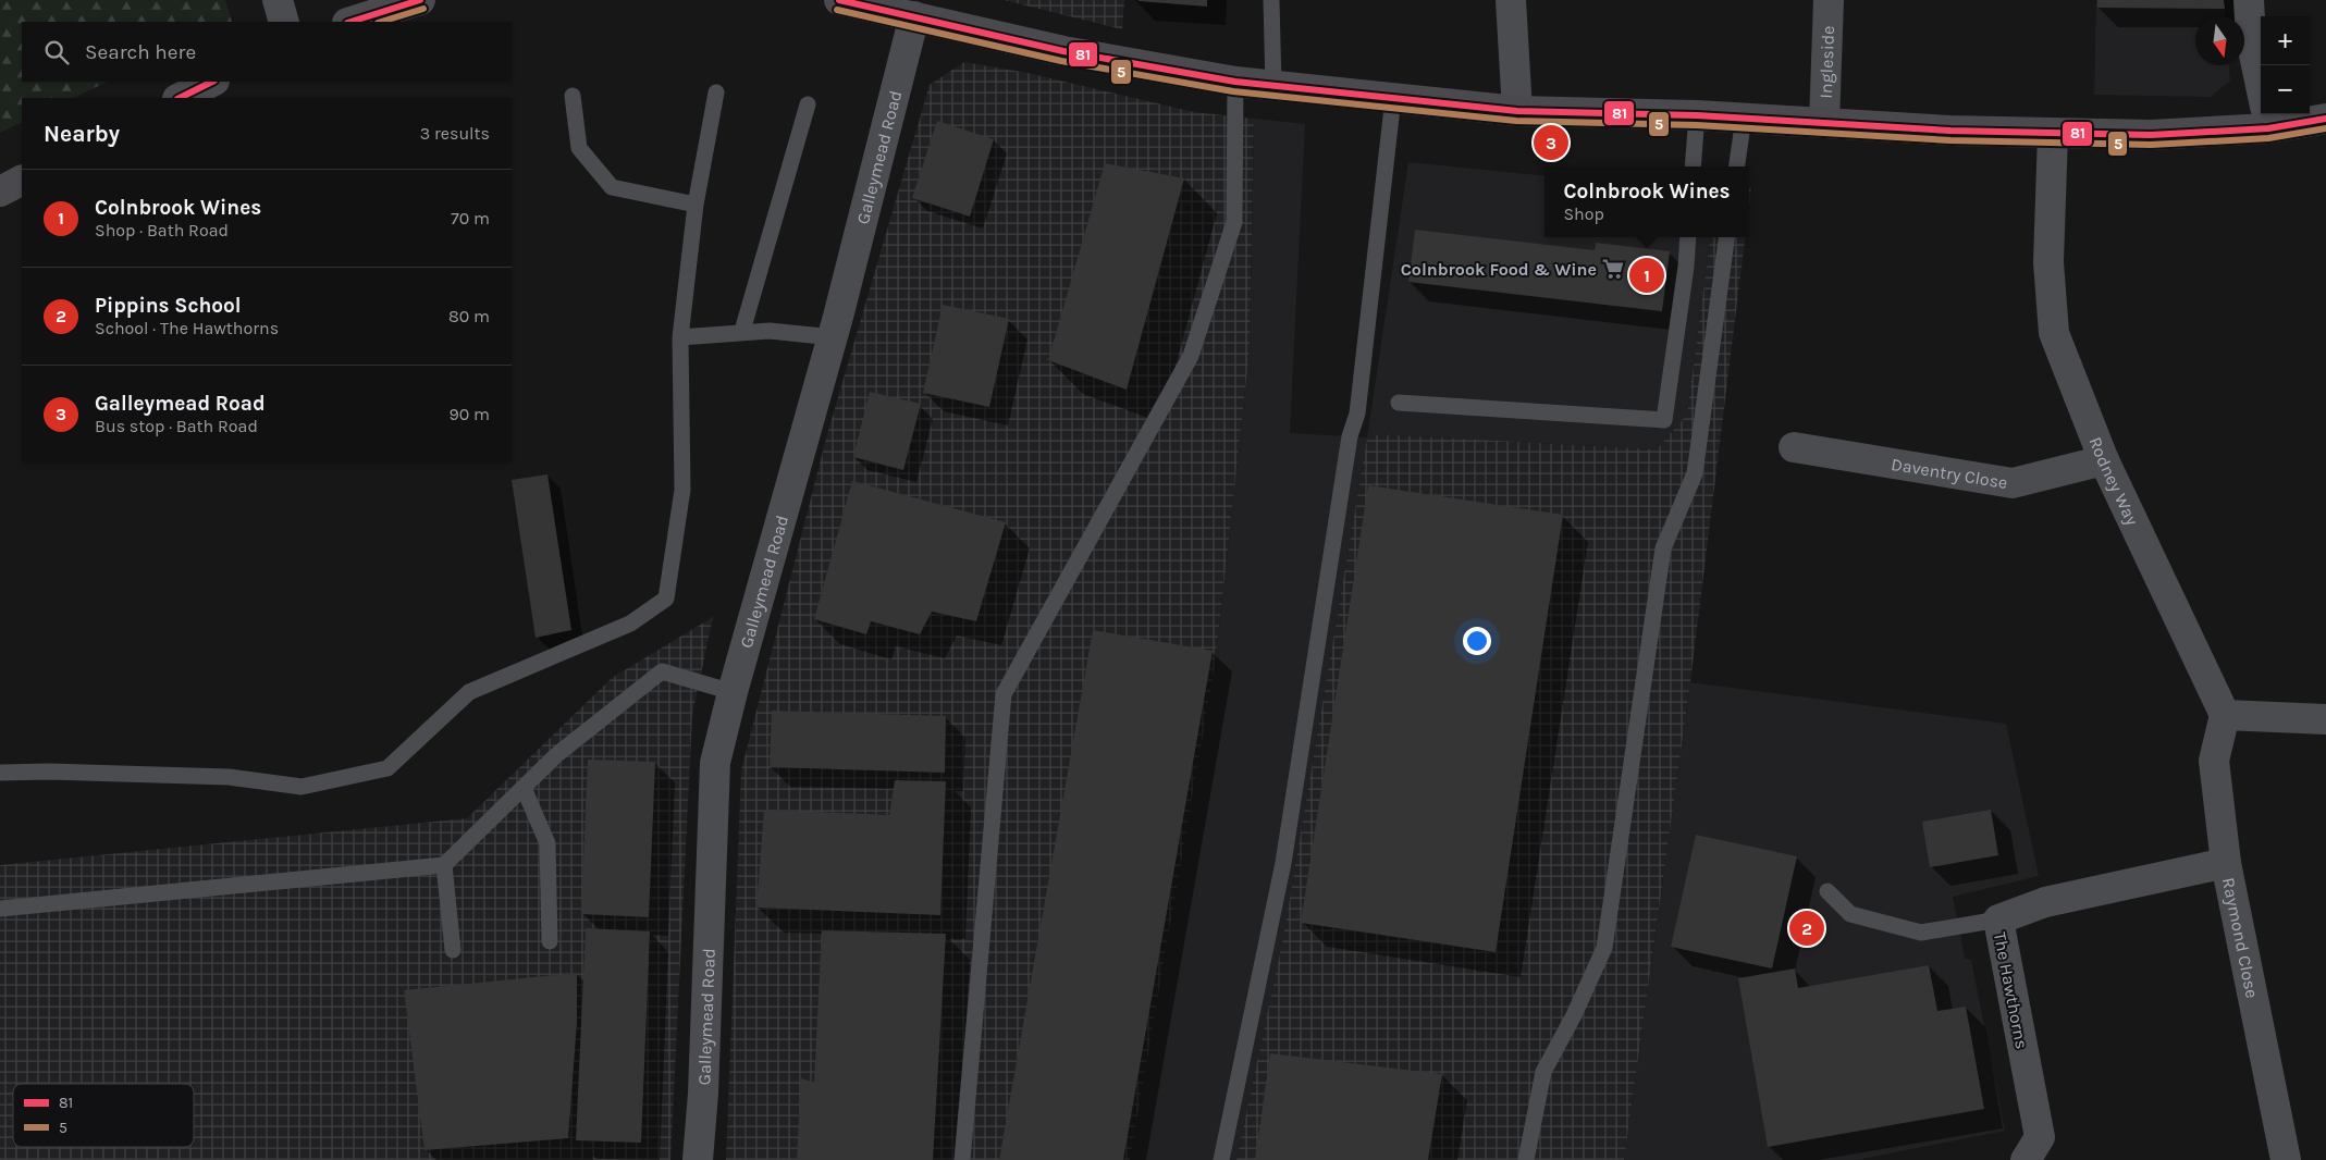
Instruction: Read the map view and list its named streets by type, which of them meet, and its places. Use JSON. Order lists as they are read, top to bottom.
{
  "streets": {
    "street": [
      "Ingleside",
      "Galleymead Road",
      "Daventry Close",
      "Rodney Way",
      "Raymond Close",
      "The Hawthorns"
    ]
  },
  "crossings": [
    ["Daventry Close", "Rodney Way"],
    ["Rodney Way", "Raymond Close"],
    ["Raymond Close", "The Hawthorns"]
  ],
  "places": {
    "supermarket": ["Colnbrook Food & Wine"]
  },
  "lines": ["transit line 81", "transit line 5"],
  "legend": ["81", "5"],
  "north": "bottom",
  "page": {
    "map_buttons": ["+", "−"],
    "search": "Search here",
    "heading": ["Nearby", "3 results"],
    "pins": ["3", "1", "2"],
    "popup": ["Colnbrook Wines", "Shop"],
    "list": [
      {
        "mark": "1",
        "name": "Colnbrook Wines",
        "note": "Shop · Bath Road",
        "value": "70 m"
      },
      {
        "mark": "2",
        "name": "Pippins School",
        "note": "School · The Hawthorns",
        "value": "80 m"
      },
      {
        "mark": "3",
        "name": "Galleymead Road",
        "note": "Bus stop · Bath Road",
        "value": "90 m"
      }
    ]
  }
}
